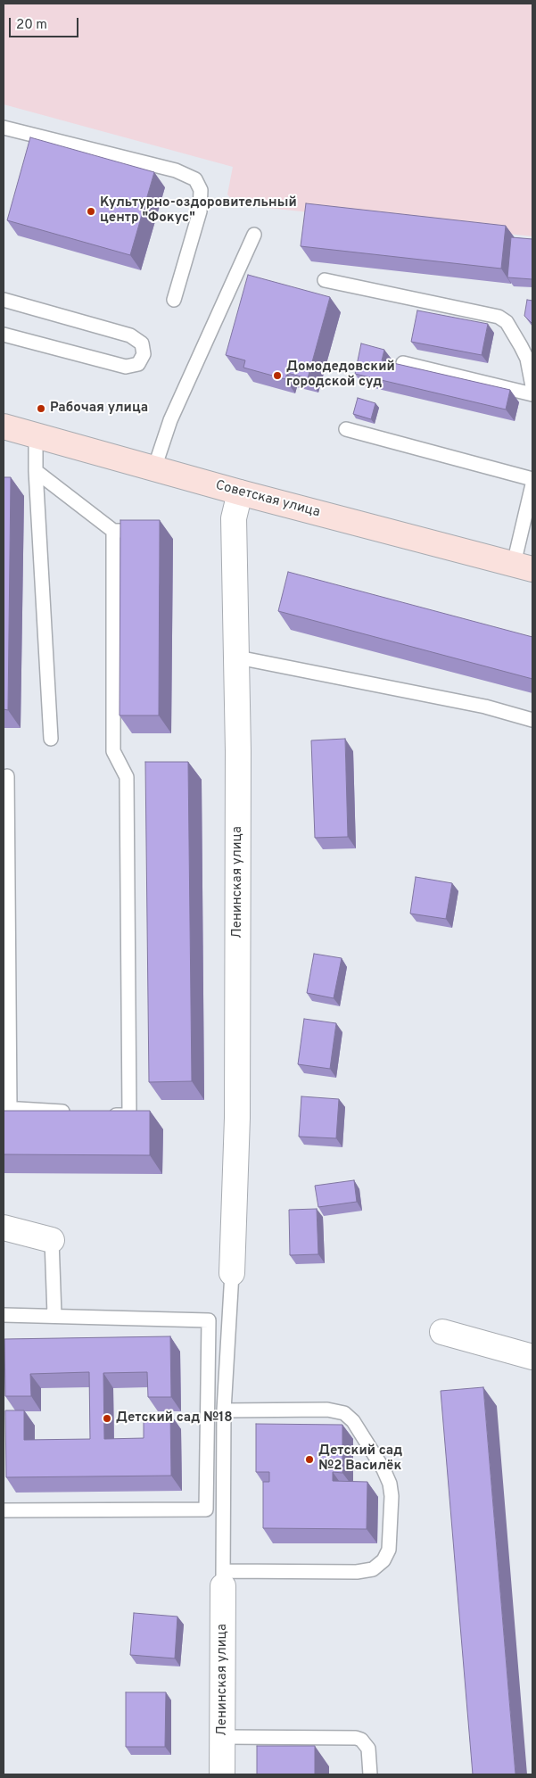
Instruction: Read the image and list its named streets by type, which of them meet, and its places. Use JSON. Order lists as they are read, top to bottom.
{
  "streets": {
    "main road": ["Советская улица"],
    "street": ["Ленинская улица"]
  },
  "crossings": [
    ["Советская улица", "Ленинская улица"]
  ],
  "places": [
    "Культурно-оздоровительный центр \"Фокус\"",
    "Домодедовский городской суд",
    "Рабочая улица",
    "Детский сад №18",
    "Детский сад №2 Василёк"
  ],
  "scale_bar": "20 m"
}
